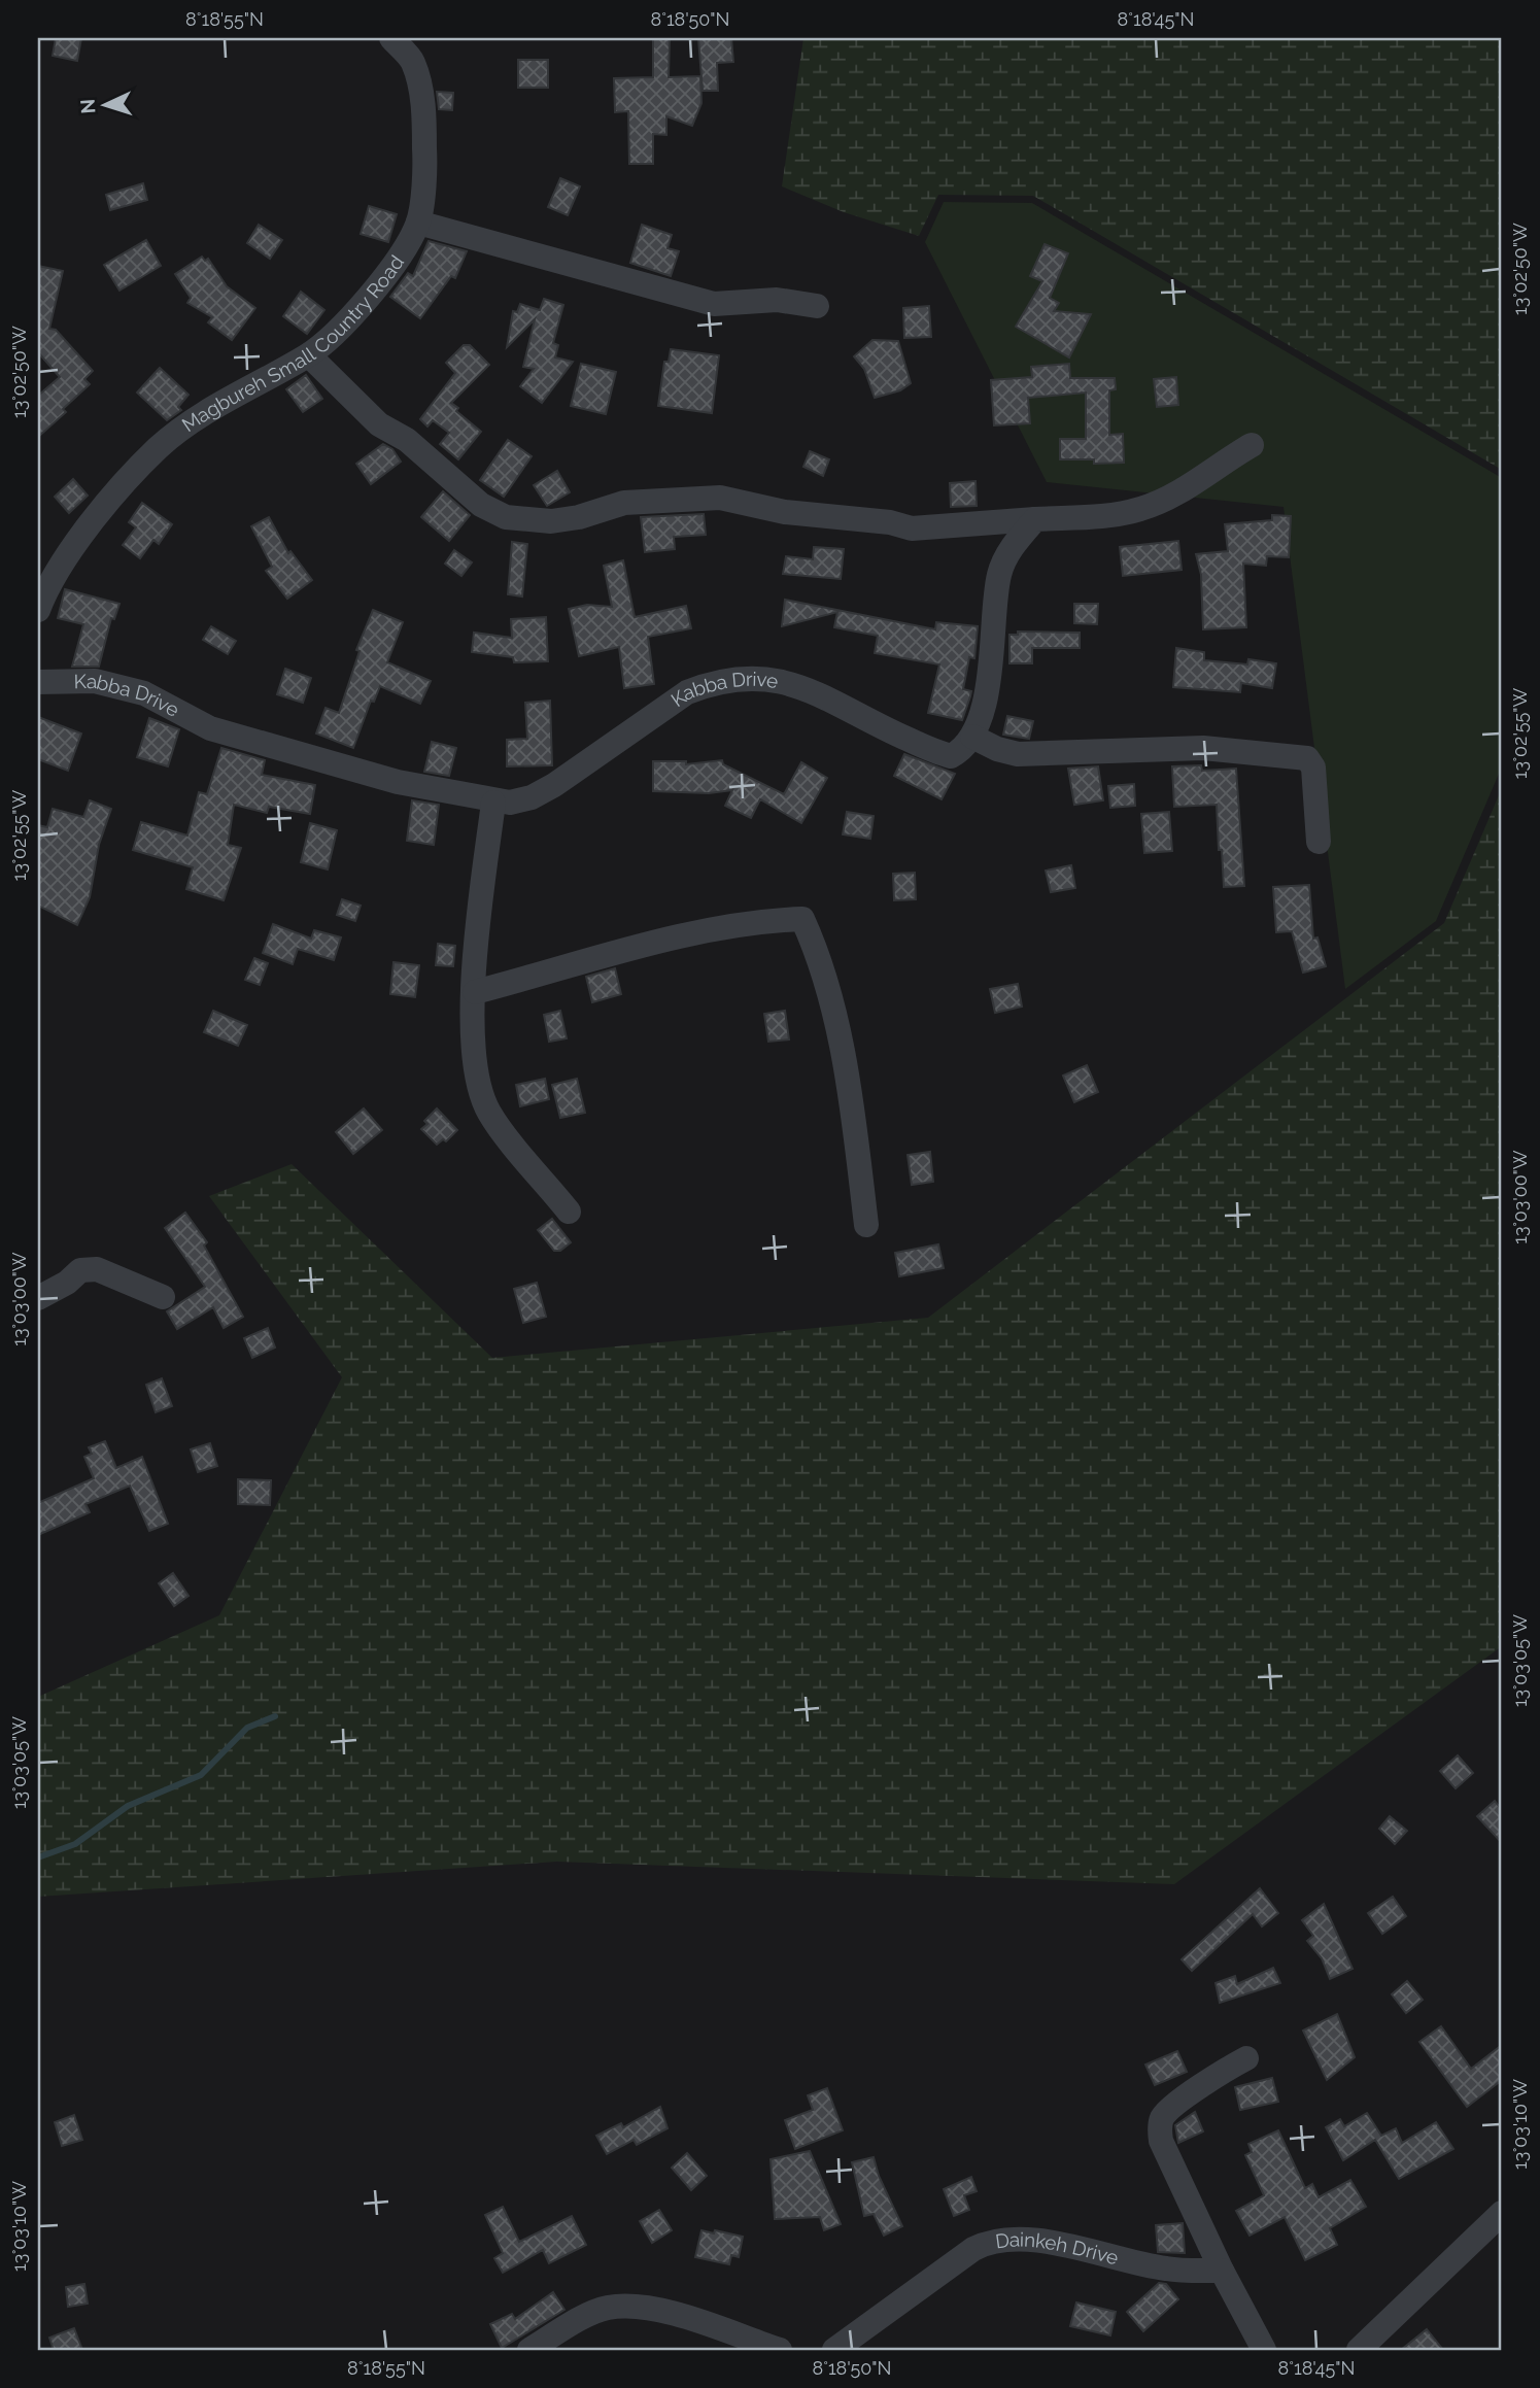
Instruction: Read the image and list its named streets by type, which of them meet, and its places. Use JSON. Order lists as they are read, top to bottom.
{
  "streets": {
    "street": ["Magbureh Small Country Road", "Kabba Drive", "Dainkeh Drive"]
  },
  "north": "left",
  "coordinates": [
    "8°18'55\"N",
    "8°18'50\"N",
    "8°18'45\"N",
    "13°02'50\"W",
    "13°02'55\"W",
    "13°03'00\"W",
    "13°03'05\"W",
    "13°03'10\"W"
  ]
}
